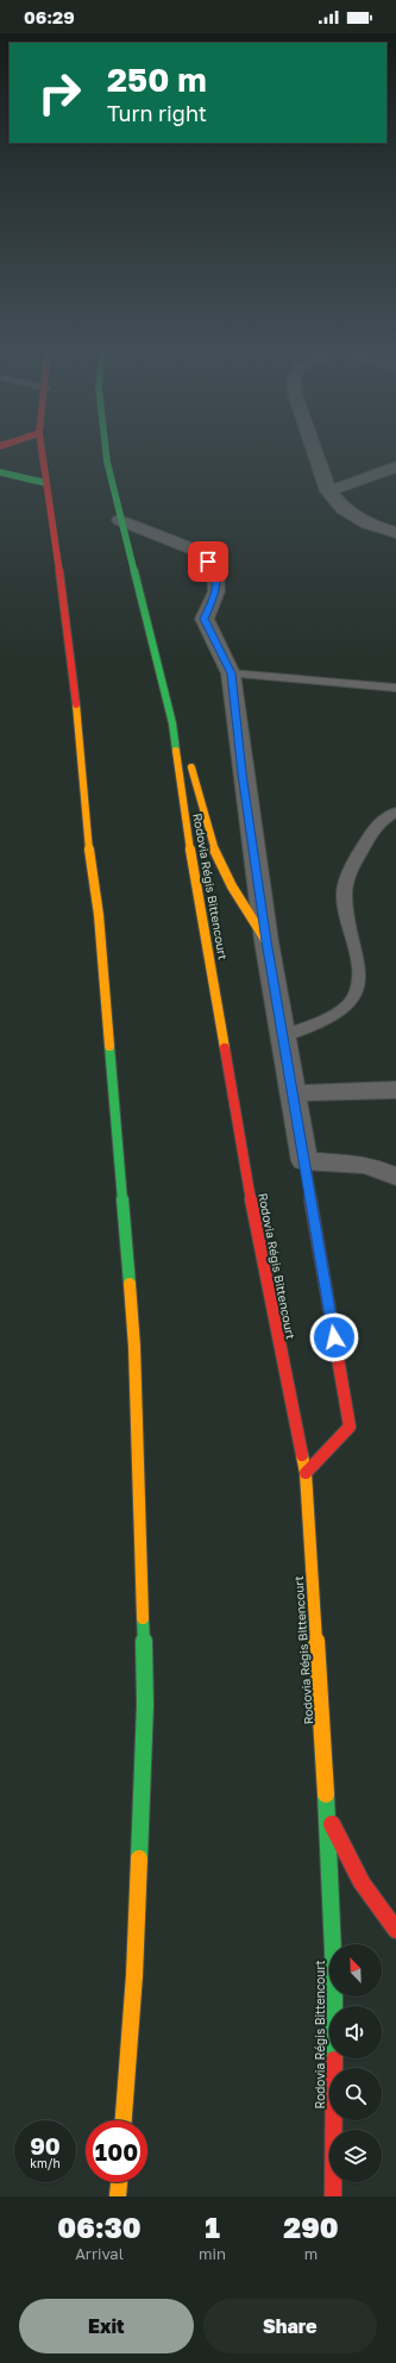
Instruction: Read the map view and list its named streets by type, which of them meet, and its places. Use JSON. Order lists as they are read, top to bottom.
{
  "streets": {
    "main road": ["Rodovia Régis Bittencourt"]
  },
  "north": "top left",
  "page": {
    "status": "06:29",
    "turn": ["250 m", "Turn right"],
    "speed": "90 km/h",
    "limit": "100",
    "eta": [
      "06:30",
      "Arrival",
      "1",
      "min",
      "290",
      "m"
    ],
    "buttons": ["Exit", "Share"]
  }
}
